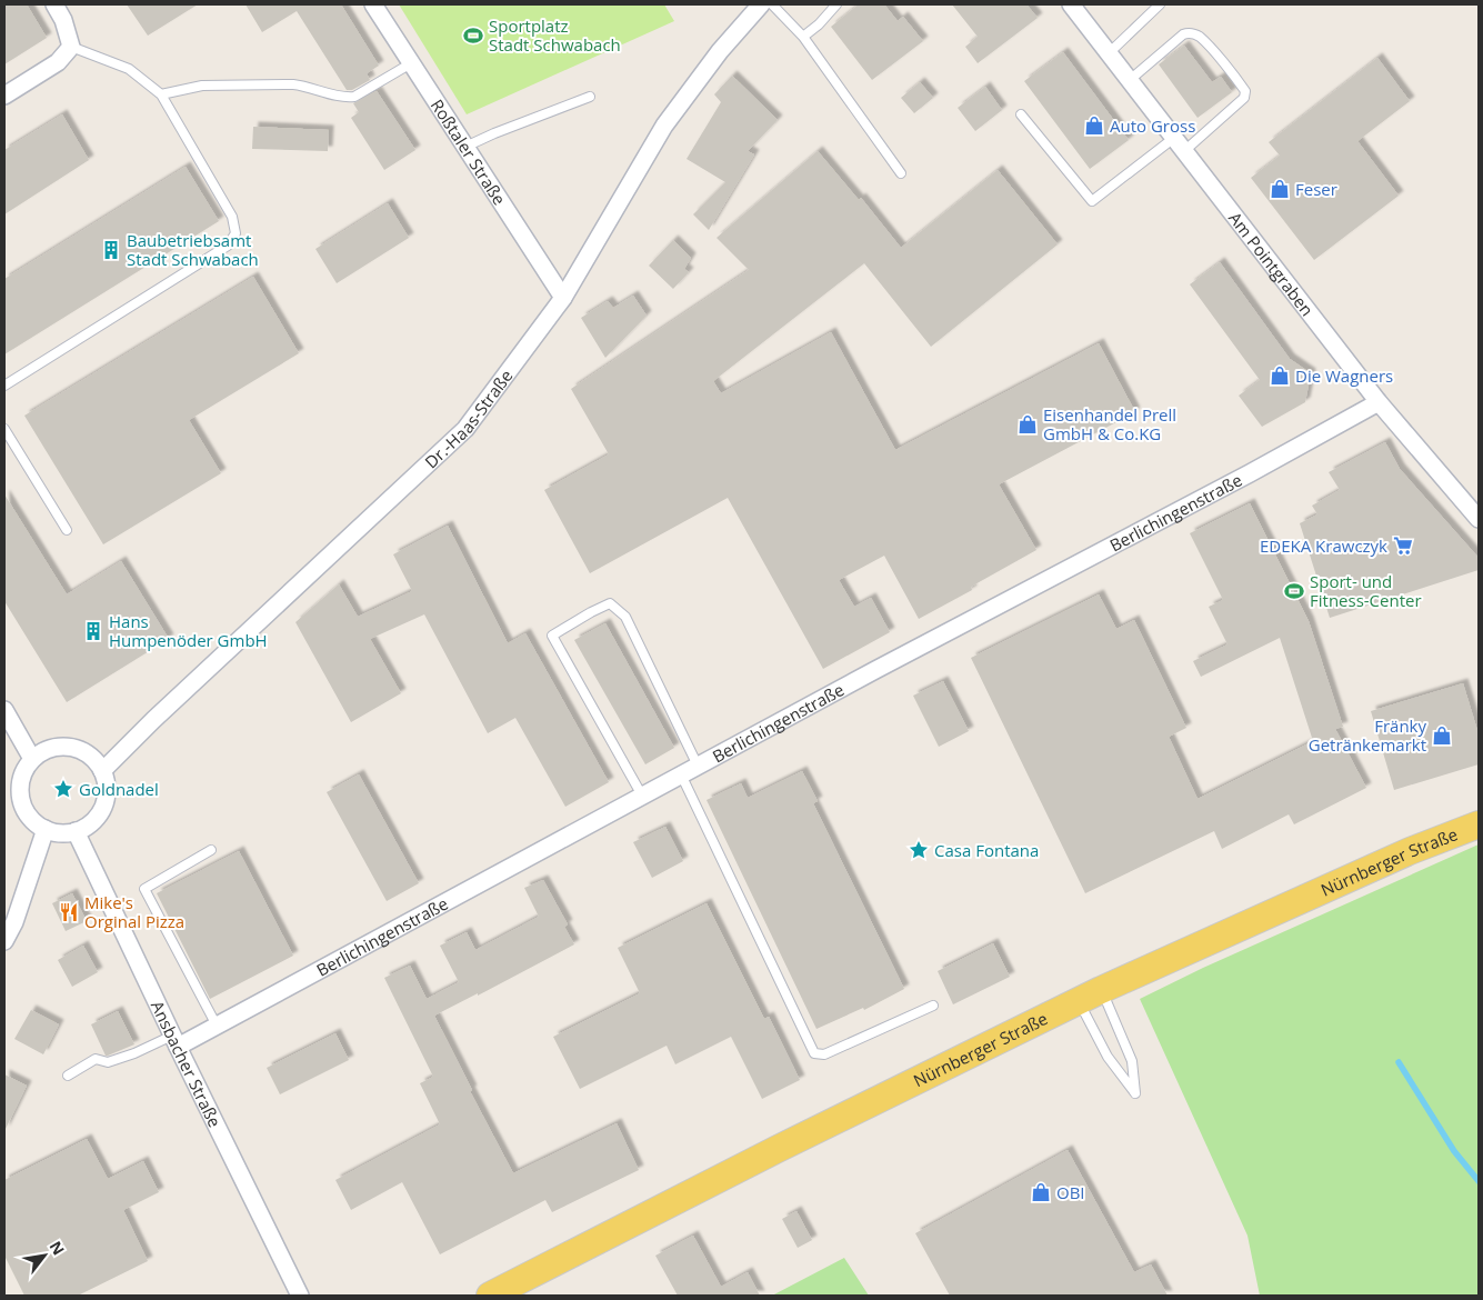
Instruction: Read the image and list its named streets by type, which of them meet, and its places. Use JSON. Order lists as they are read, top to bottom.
{
  "streets": {
    "main road": ["Nürnberger Straße"],
    "street": [
      "Roßtaler Straße",
      "Am Pointgraben",
      "Dr.-Haas-Straße",
      "Berlichingenstraße",
      "Ansbacher Straße"
    ]
  },
  "crossings": [
    ["Roßtaler Straße", "Dr.-Haas-Straße"],
    ["Am Pointgraben", "Berlichingenstraße"],
    ["Dr.-Haas-Straße", "Ansbacher Straße"],
    ["Berlichingenstraße", "Ansbacher Straße"]
  ],
  "places": {
    "sports": ["Sportplatz Stadt Schwabach", "Sport- und Fitness-Center"],
    "shop": [
      "Auto Gross",
      "Feser",
      "Die Wagners",
      "Eisenhandel Prell GmbH & Co.KG",
      "Fränky Getränkemarkt",
      "OBI"
    ],
    "building": ["Baubetriebsamt Stadt Schwabach", "Hans Humpenöder GmbH"],
    "supermarket": ["EDEKA Krawczyk"],
    "place": ["Goldnadel", "Casa Fontana"],
    "restaurant": ["Mike's Orginal Pizza"]
  },
  "north": "top right"
}
